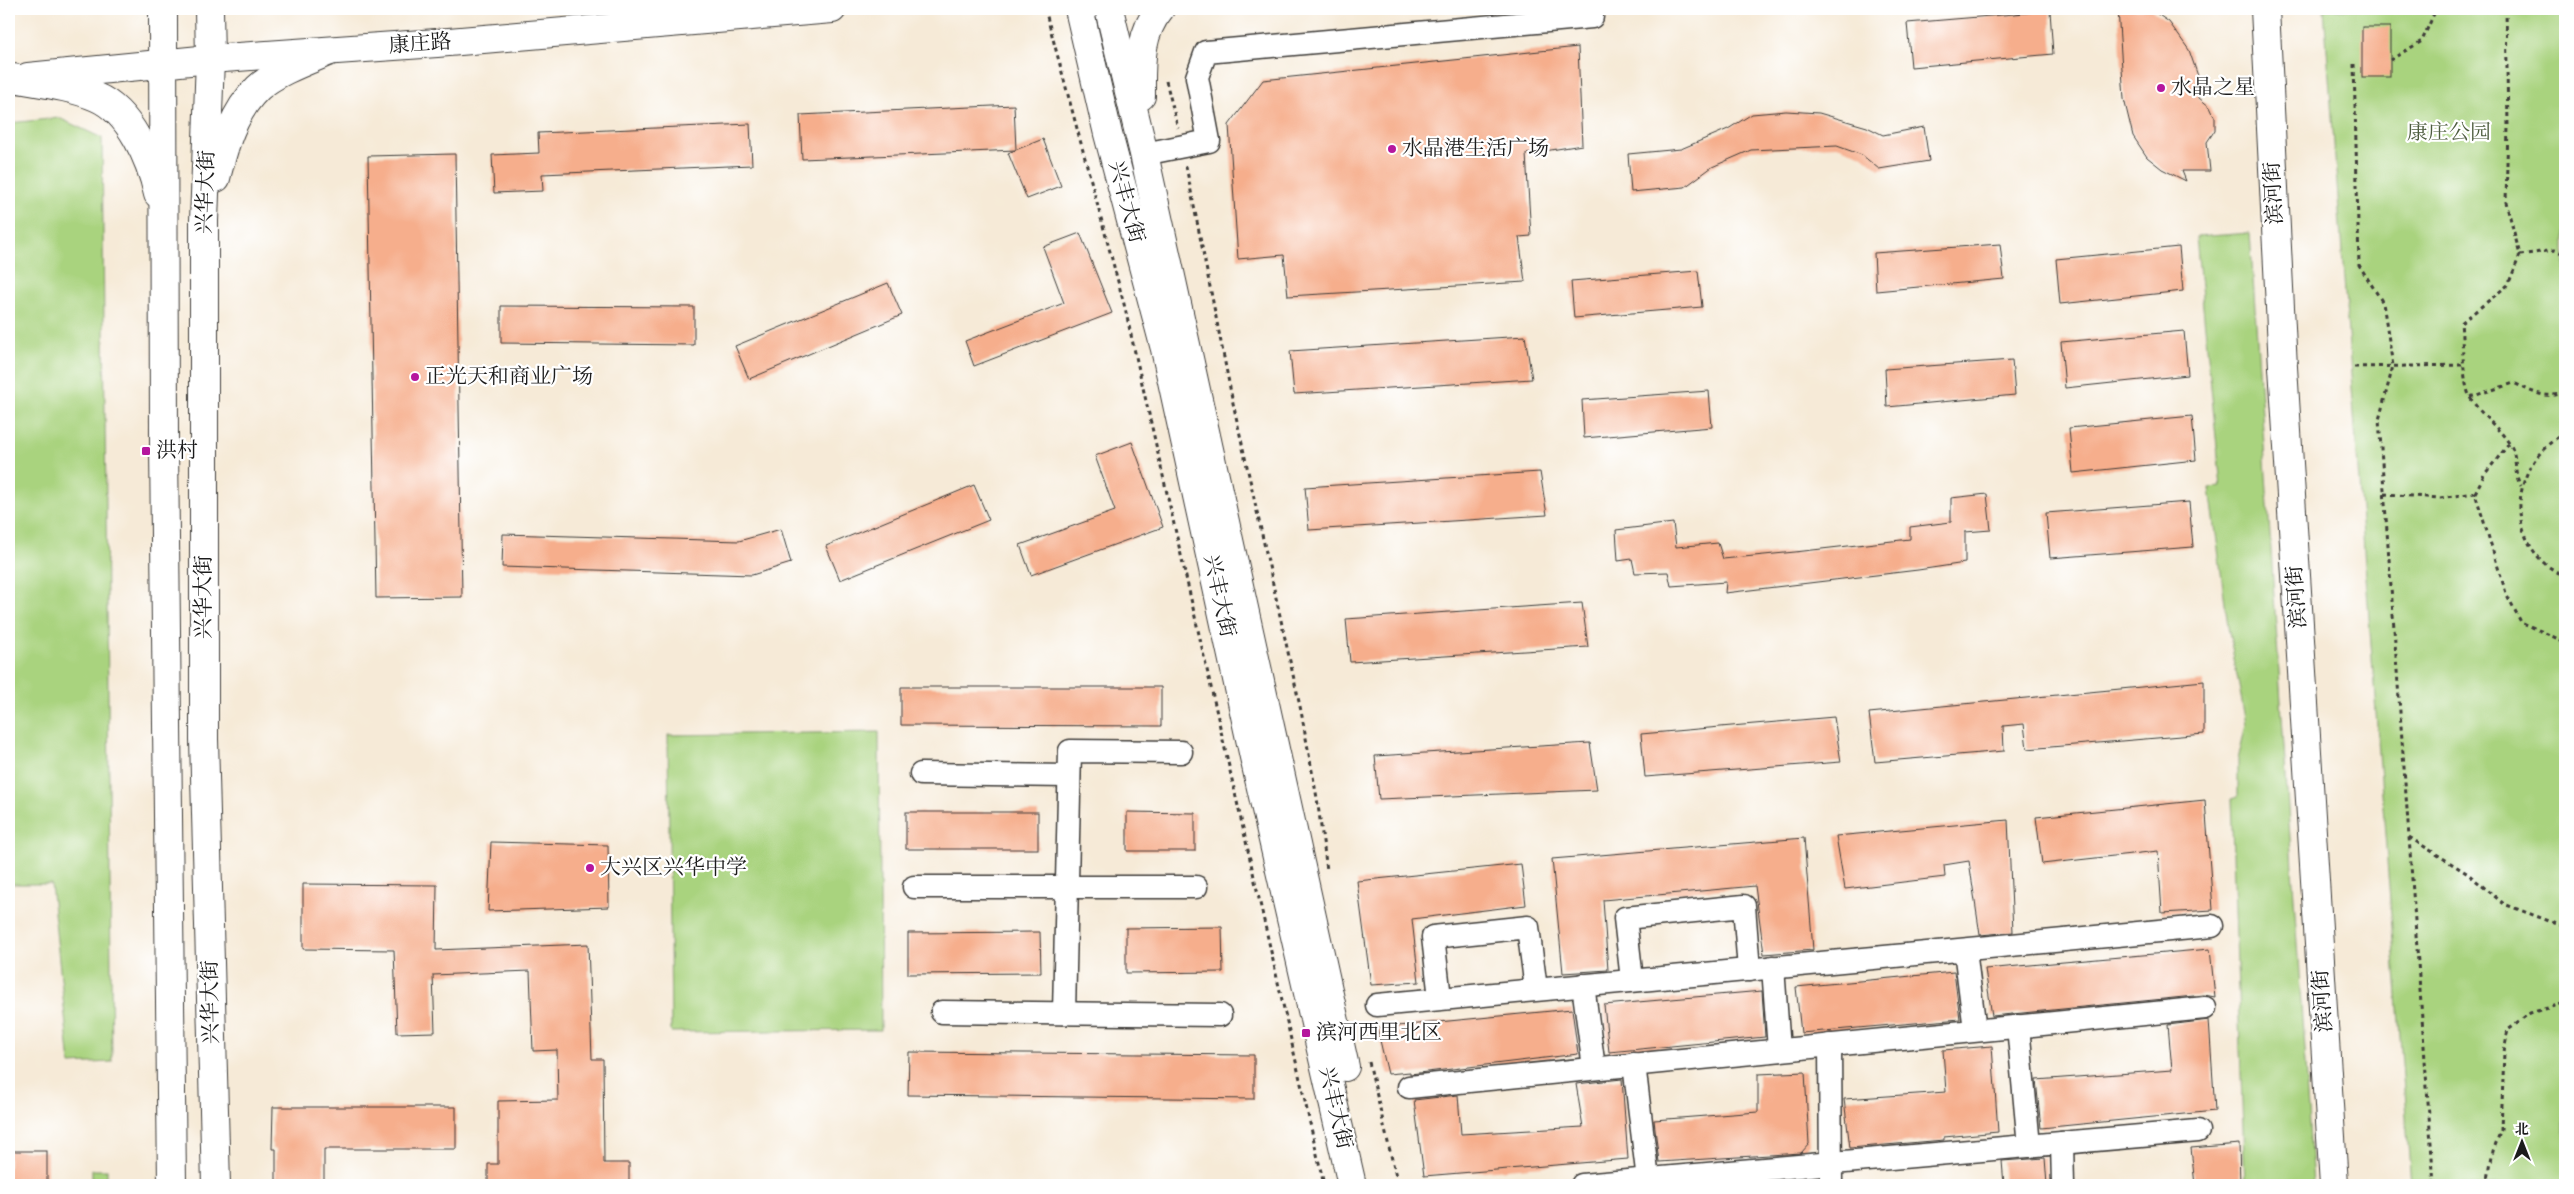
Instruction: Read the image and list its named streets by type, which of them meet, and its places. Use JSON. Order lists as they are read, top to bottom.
{
  "streets": {
    "main road": [
      "康庄路",
      "兴华大街",
      "滨河街",
      "兴丰大街"
    ]
  },
  "crossings": [
    ["康庄路", "兴华大街"]
  ],
  "parks": ["康庄公园"],
  "places": {
    "other": [
      "水晶之星",
      "水晶港生活广场",
      "正光天和商业广场",
      "大兴区兴华中学"
    ],
    "transit": ["洪村", "滨河西里北区"]
  },
  "north": "top"
}
